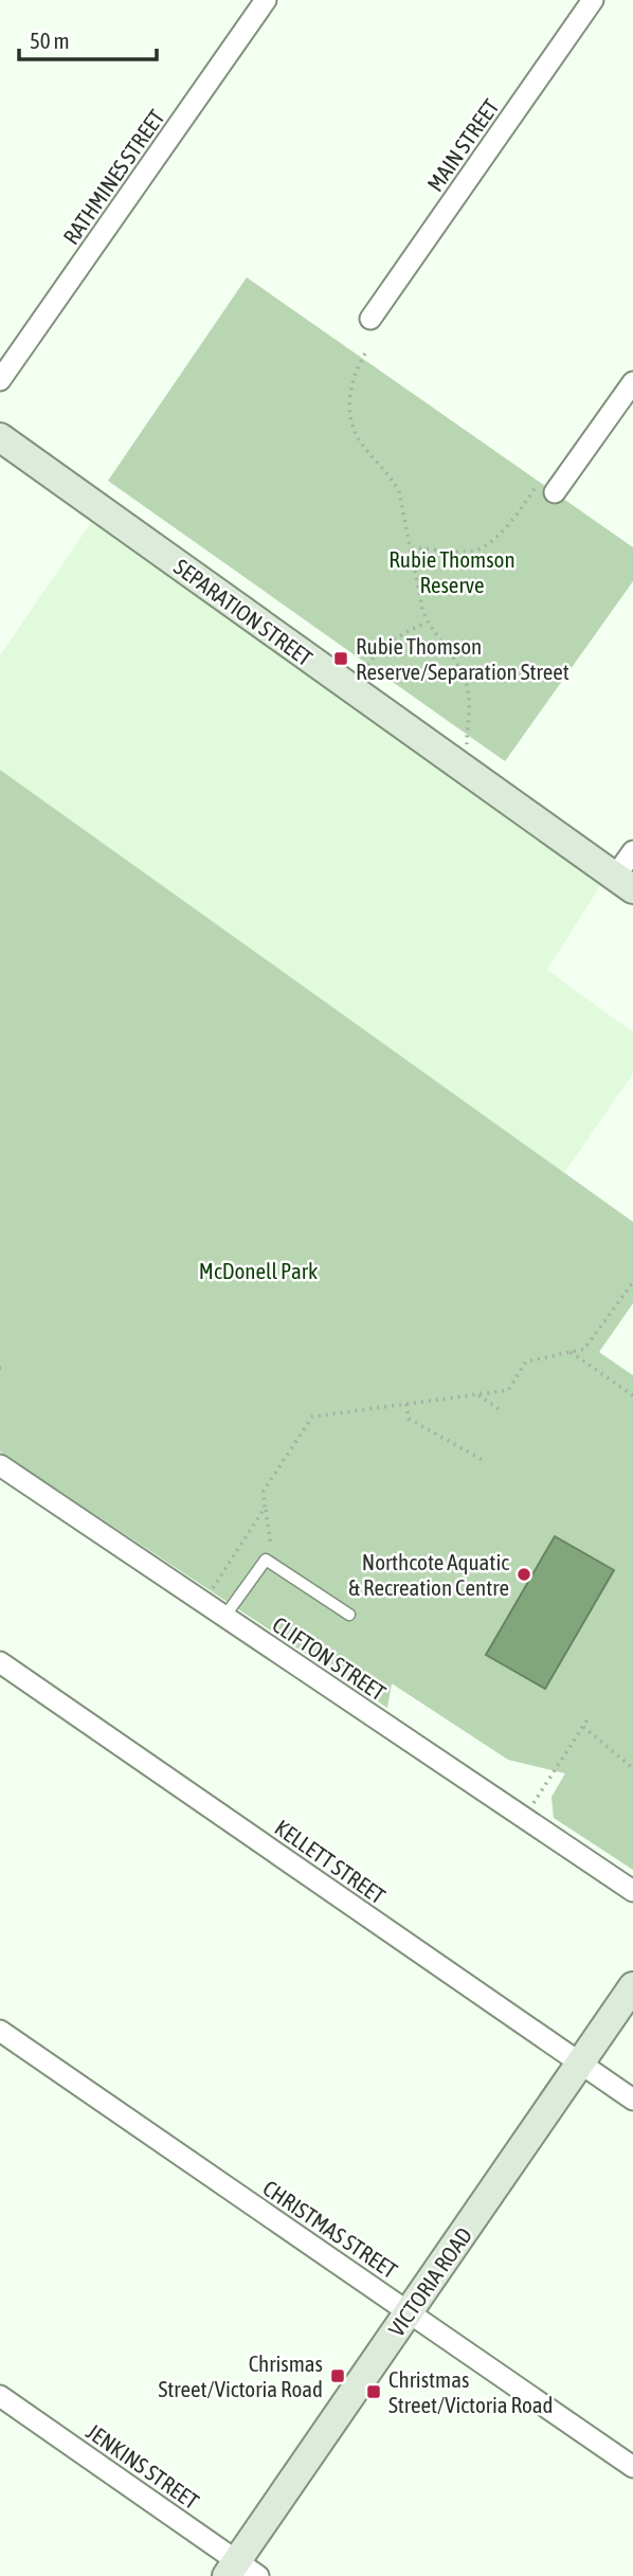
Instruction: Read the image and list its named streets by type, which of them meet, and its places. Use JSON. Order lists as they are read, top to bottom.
{
  "streets": {
    "street": [
      "MAIN STREET",
      "RATHMINES STREET",
      "SEPARATION STREET",
      "CLIFTON STREET",
      "KELLETT STREET",
      "CHRISTMAS STREET",
      "VICTORIA ROAD",
      "JENKINS STREET"
    ]
  },
  "crossings": [
    ["KELLETT STREET", "VICTORIA ROAD"],
    ["CHRISTMAS STREET", "VICTORIA ROAD"],
    ["VICTORIA ROAD", "JENKINS STREET"]
  ],
  "parks": ["Rubie Thomson Reserve", "McDonell Park"],
  "places": {
    "transit": ["Rubie Thomson Reserve/Separation Street", "Chrismas Street/Victoria Road", "Christmas Street/Victoria Road"],
    "other": ["Northcote Aquatic & Recreation Centre"]
  },
  "scale_bar": "50 m"
}
